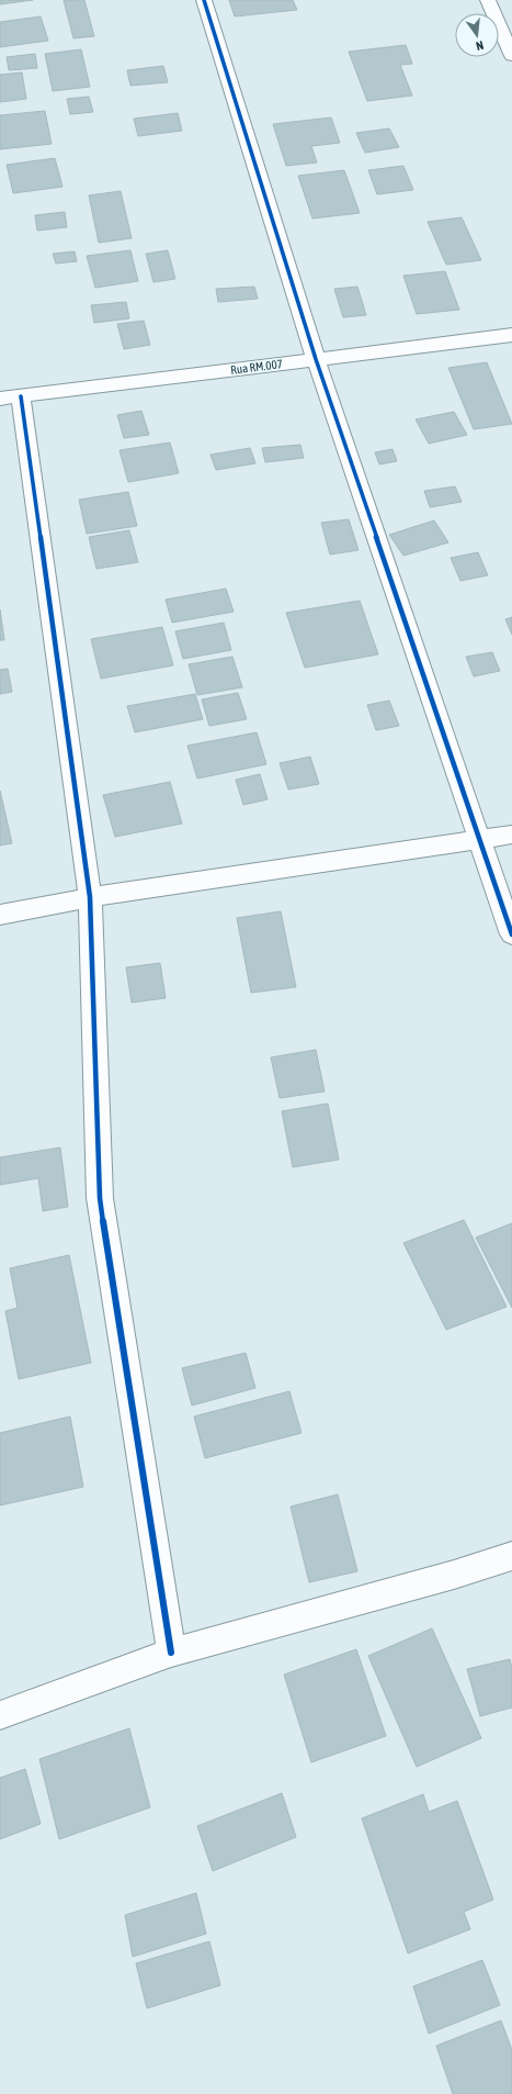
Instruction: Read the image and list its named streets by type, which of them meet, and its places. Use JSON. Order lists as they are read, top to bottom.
{
  "streets": {
    "street": ["Rua RM.007"]
  },
  "north": "bottom"
}
